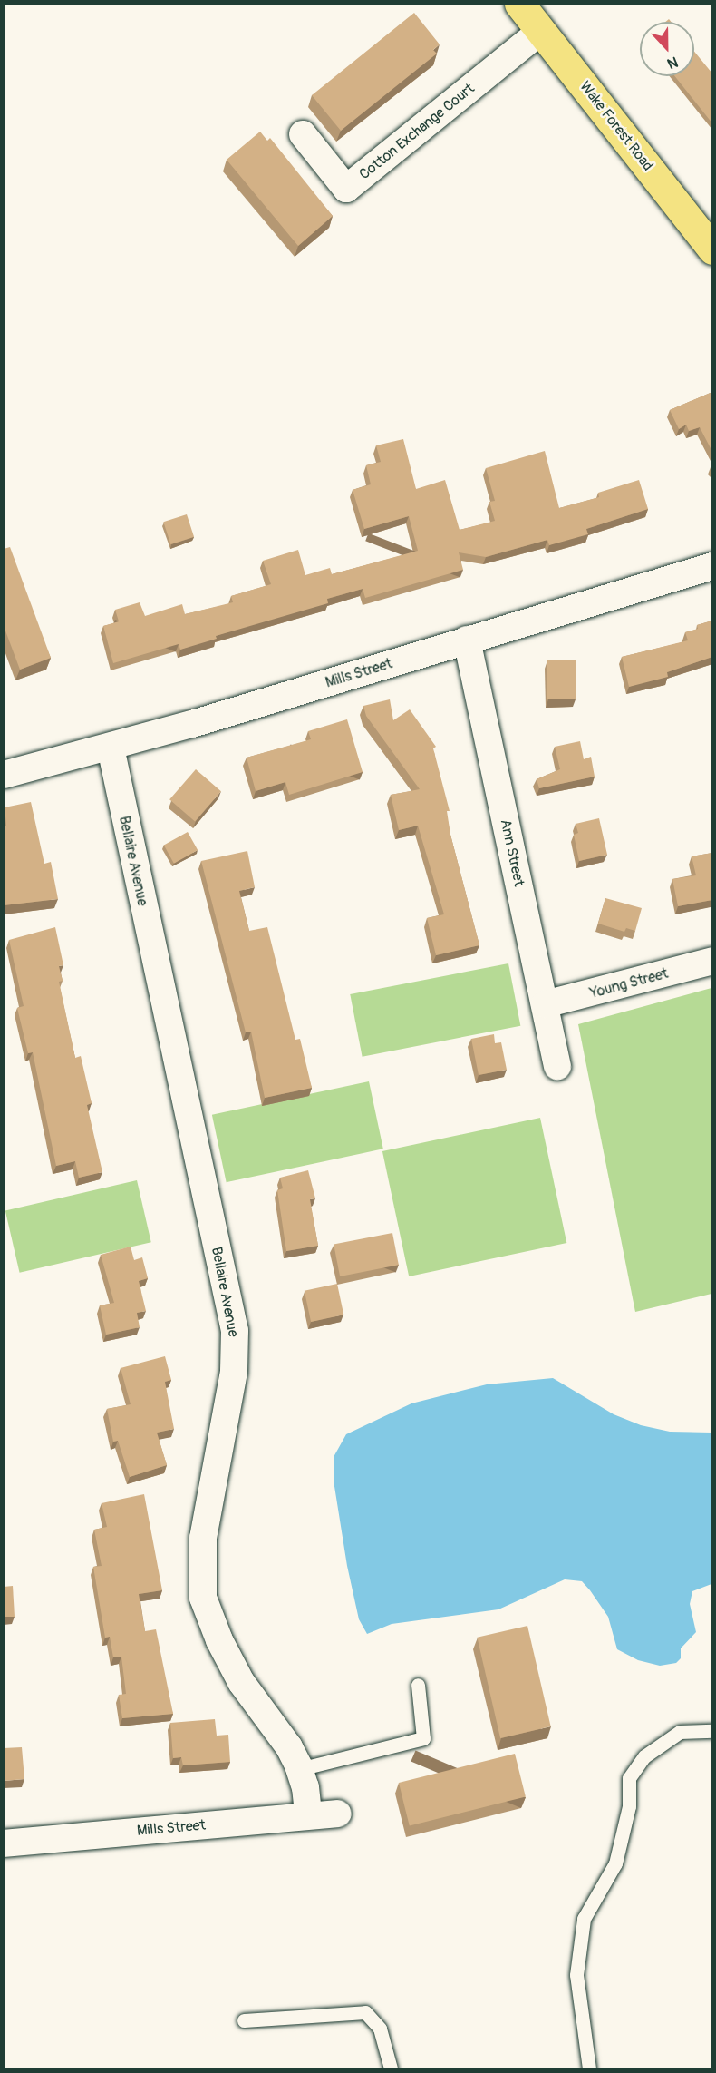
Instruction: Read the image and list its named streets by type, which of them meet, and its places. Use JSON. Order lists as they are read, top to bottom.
{
  "streets": {
    "main road": ["Wake Forest Road"],
    "street": [
      "Cotton Exchange Court",
      "Mills Street",
      "Ann Street",
      "Bellaire Avenue",
      "Young Street"
    ]
  },
  "crossings": [
    ["Wake Forest Road", "Cotton Exchange Court"],
    ["Mills Street", "Ann Street"],
    ["Mills Street", "Bellaire Avenue"],
    ["Ann Street", "Young Street"]
  ],
  "north": "bottom"
}
